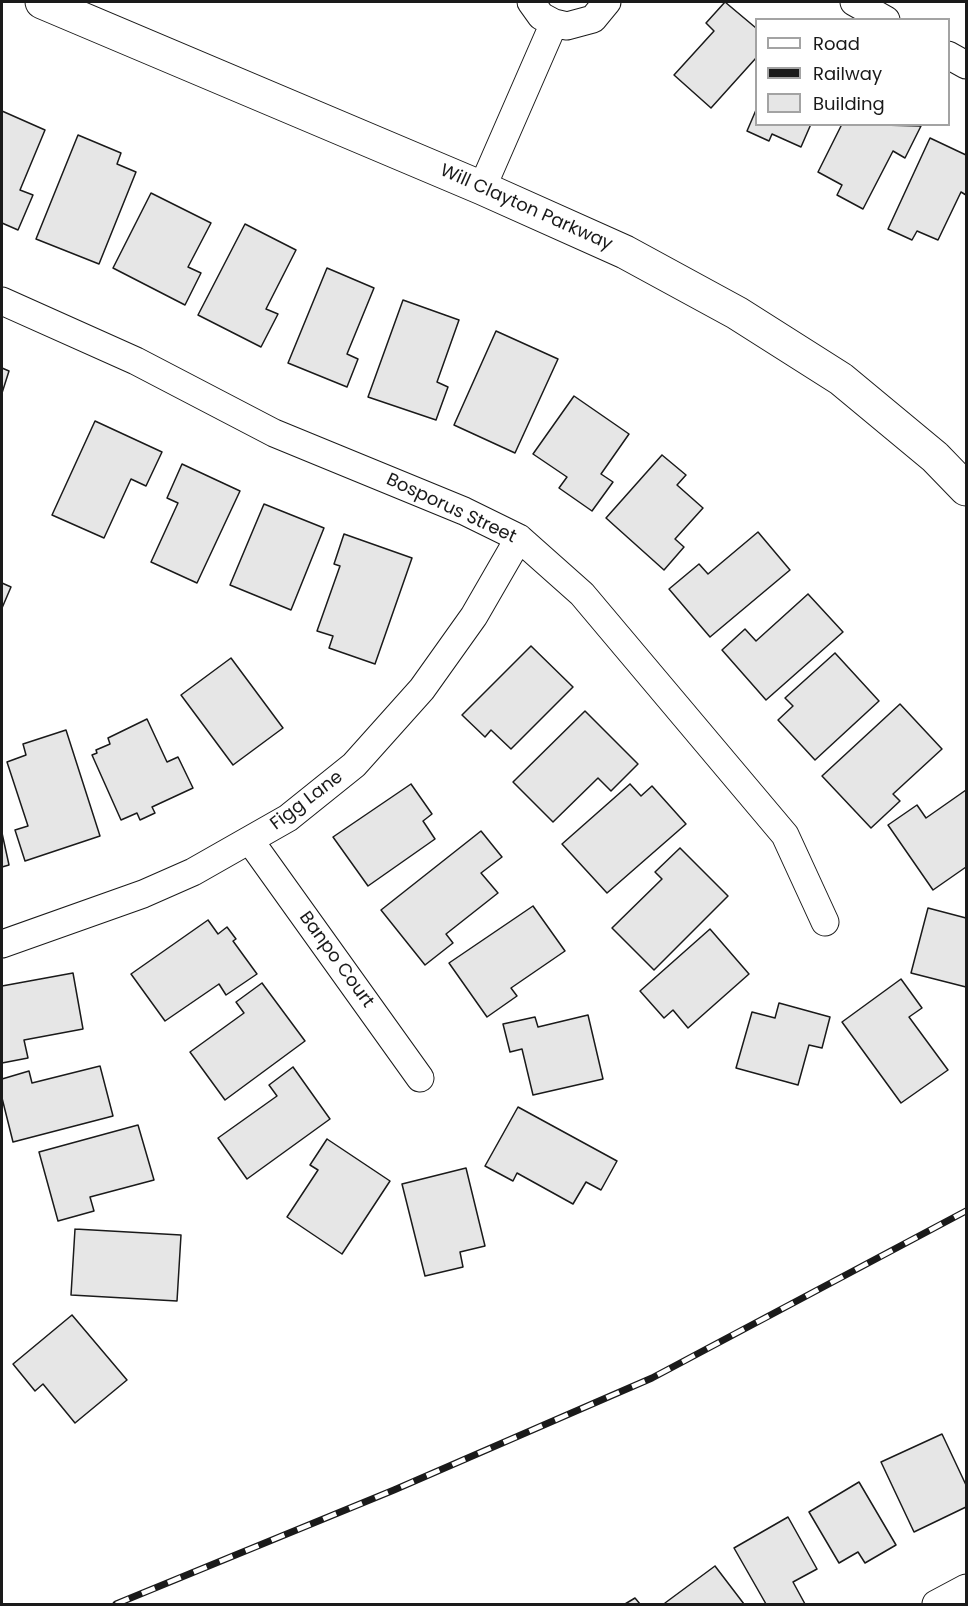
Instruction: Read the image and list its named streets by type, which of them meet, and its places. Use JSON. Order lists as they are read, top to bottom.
{
  "streets": {
    "street": [
      "Will Clayton Parkway",
      "Bosporus Street",
      "Figg Lane",
      "Banpo Court"
    ]
  },
  "crossings": [
    ["Bosporus Street", "Figg Lane"],
    ["Figg Lane", "Banpo Court"]
  ],
  "legend": ["Road", "Railway", "Building"]
}
